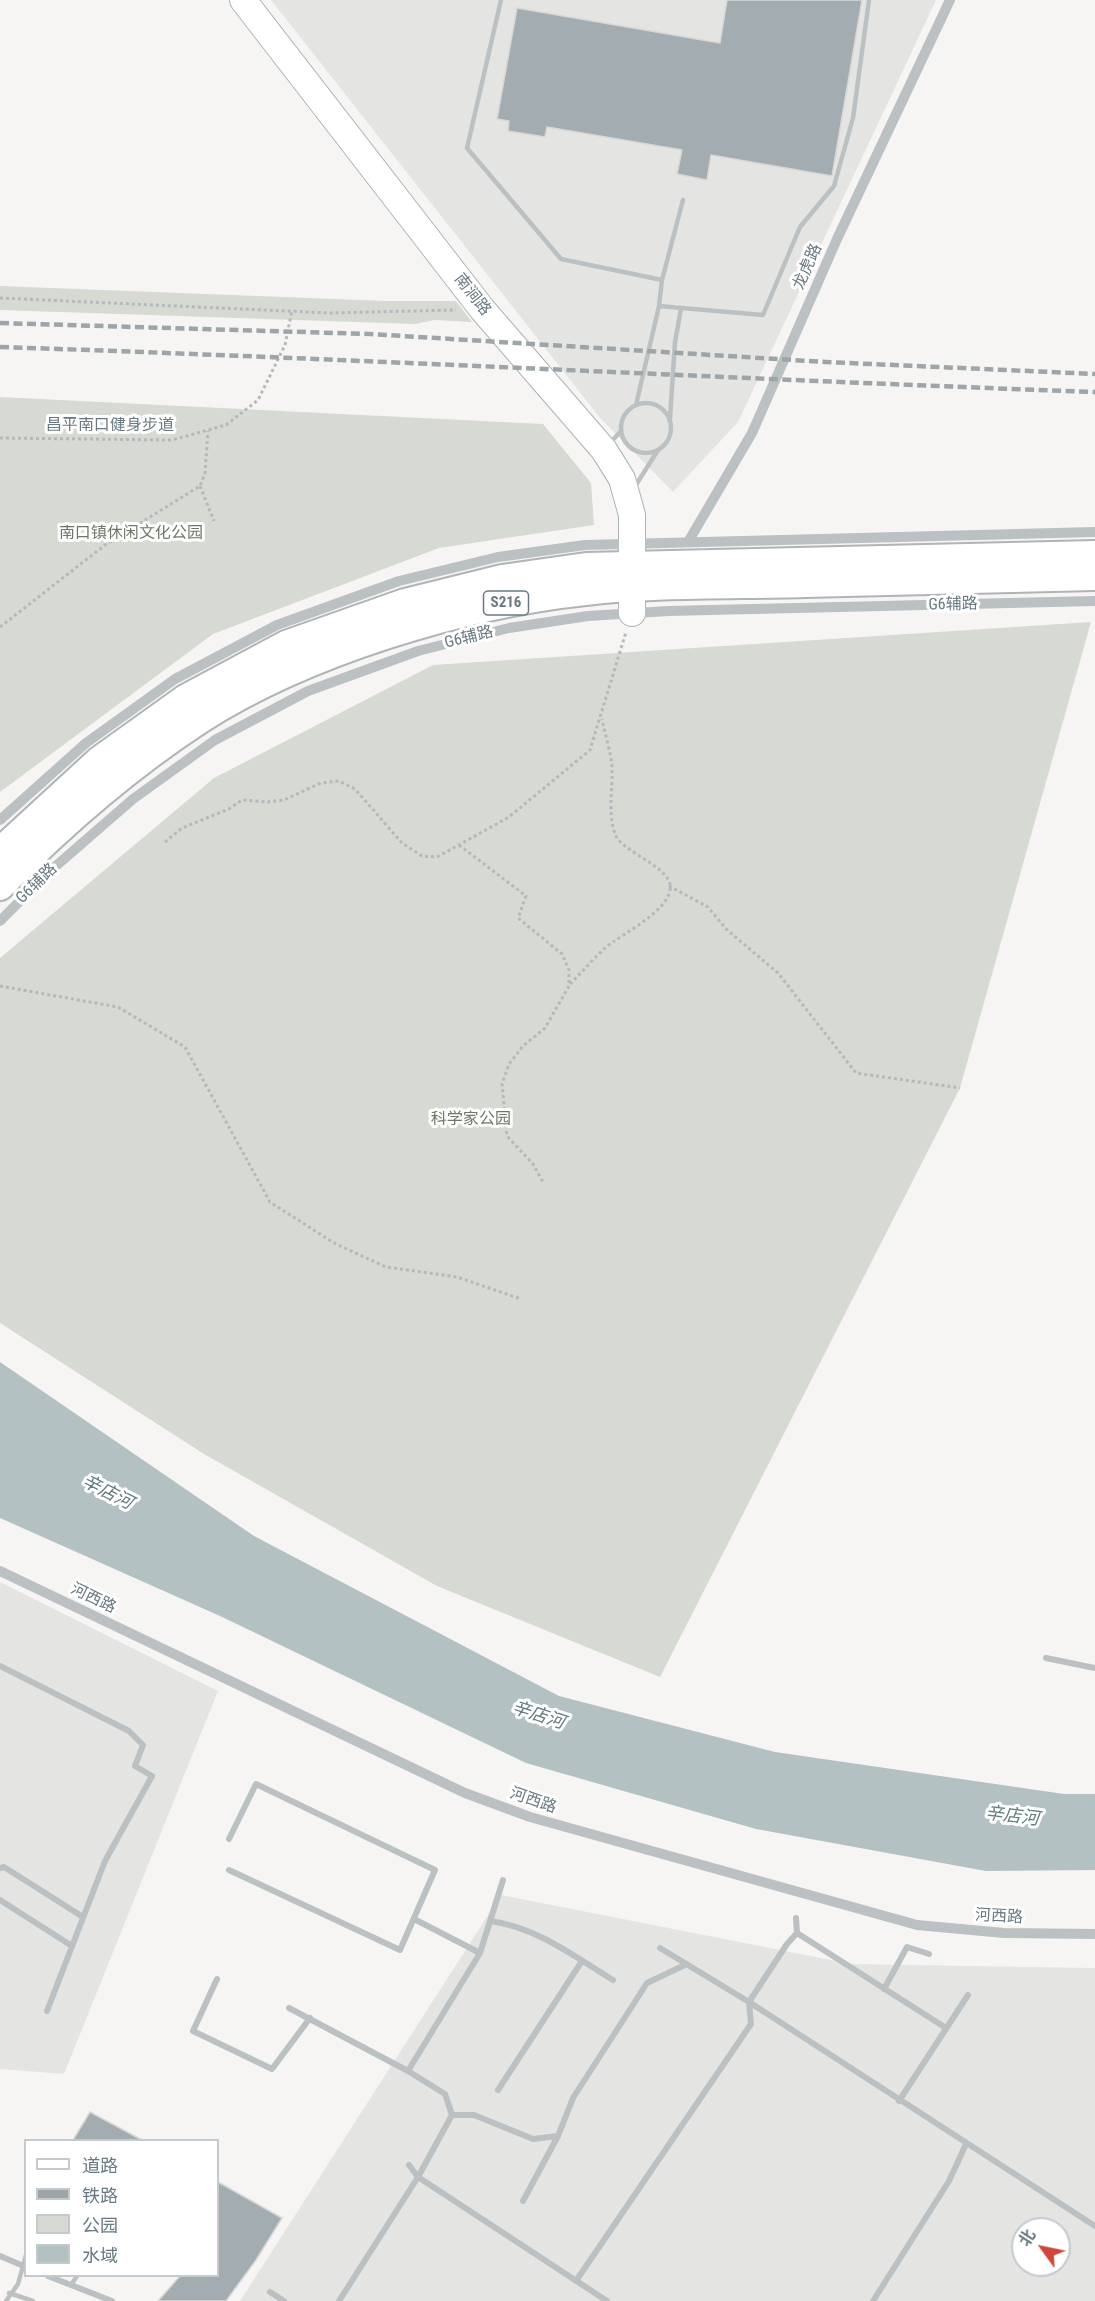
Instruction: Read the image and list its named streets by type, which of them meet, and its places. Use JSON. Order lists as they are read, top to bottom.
{
  "streets": {
    "main road": ["南涧路", "S216", "G6辅路"],
    "street": ["龙虎路", "河西路"],
    "path": ["昌平南口健身步道"]
  },
  "crossings": [
    ["龙虎路", "G6辅路"],
    ["南涧路", "G6辅路"]
  ],
  "water": ["辛店河"],
  "parks": ["南口镇休闲文化公园", "科学家公园"],
  "legend": [
    "道路",
    "铁路",
    "公园",
    "水域"
  ],
  "north": "top left"
}
